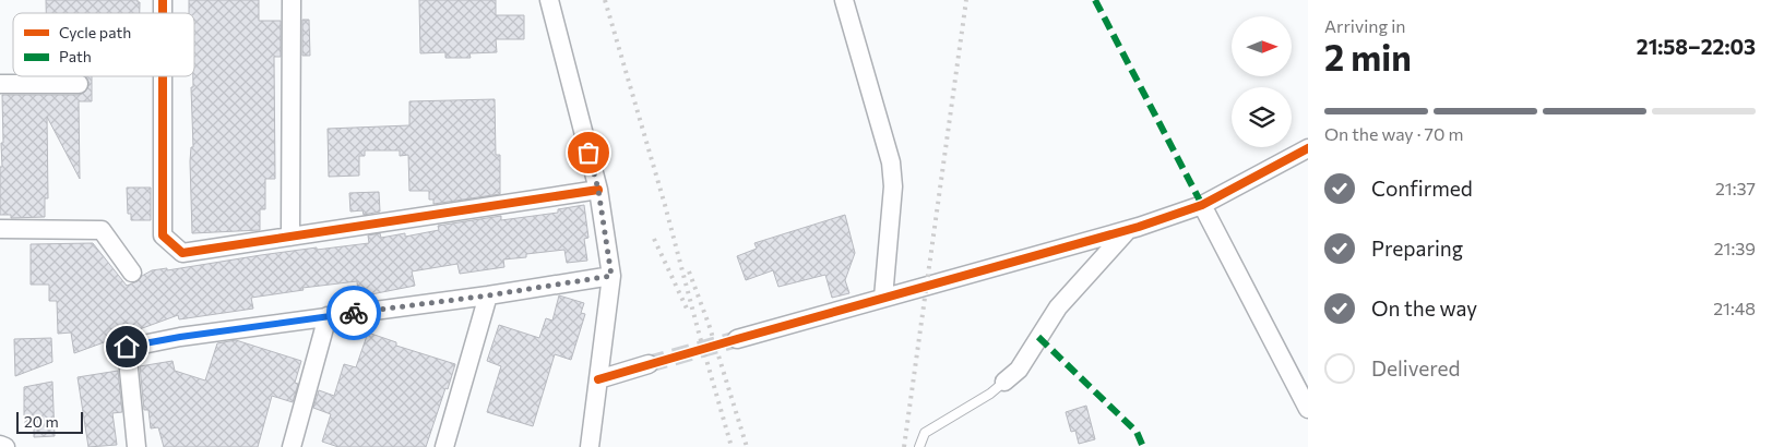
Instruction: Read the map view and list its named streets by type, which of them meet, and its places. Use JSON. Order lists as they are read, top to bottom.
{
  "legend": ["Cycle path", "Path"],
  "scale_bar": "20 m",
  "north": "right",
  "page": {
    "heading": ["2 min", "Arriving in", "21:58–22:03"],
    "bar": "On the way · 70 m",
    "list": [
      ["Confirmed", "21:37"],
      ["Preparing", "21:39"],
      ["On the way", "21:48"],
      "Delivered"
    ],
    "scale": "20 m"
  }
}
